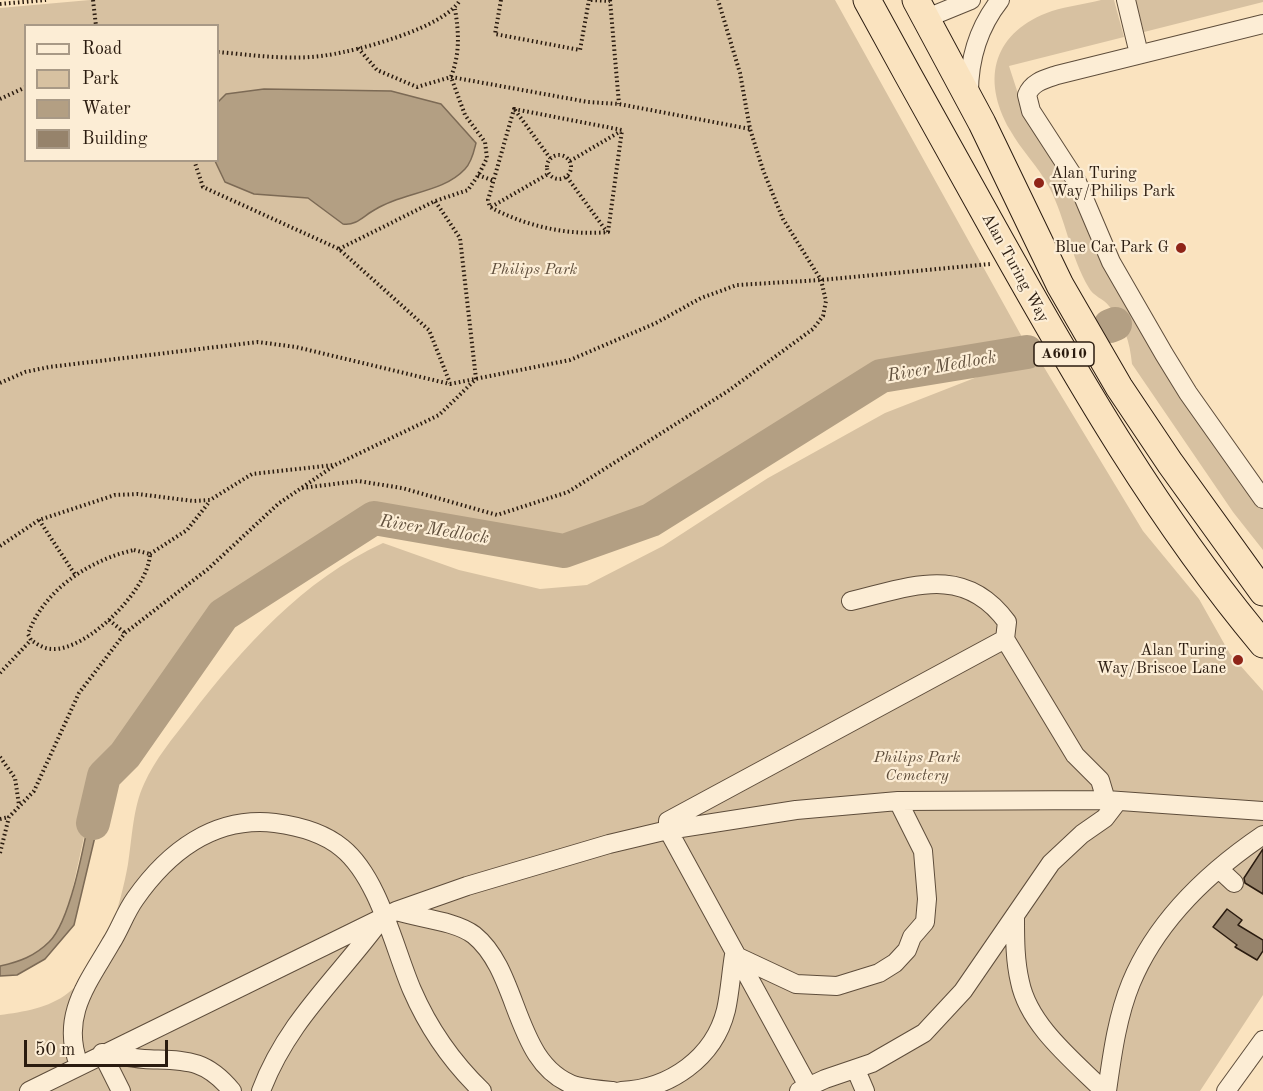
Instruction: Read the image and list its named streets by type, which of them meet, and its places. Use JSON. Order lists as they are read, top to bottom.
{
  "streets": {
    "highway": ["Alan Turing Way", "A6010"]
  },
  "water": ["River Medlock"],
  "parks": ["Philips Park", "Philips Park Cemetery"],
  "places": ["Alan Turing Way/Philips Park", "Blue Car Park G", "Alan Turing Way/Briscoe Lane"],
  "legend": [
    "Road",
    "Park",
    "Water",
    "Building"
  ],
  "scale_bar": "50 m"
}
